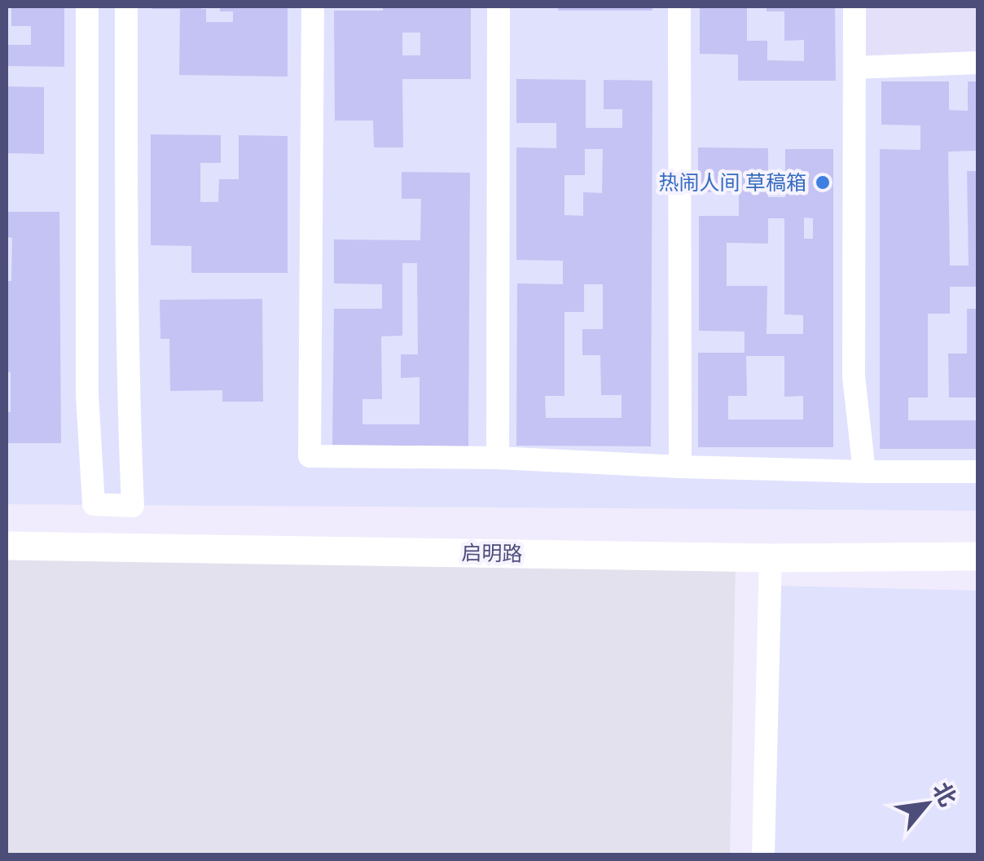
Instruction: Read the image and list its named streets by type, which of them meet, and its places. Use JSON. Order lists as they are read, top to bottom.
{
  "streets": {
    "street": ["启明路"]
  },
  "places": ["热闹人间 草稿箱"],
  "north": "top right"
}
